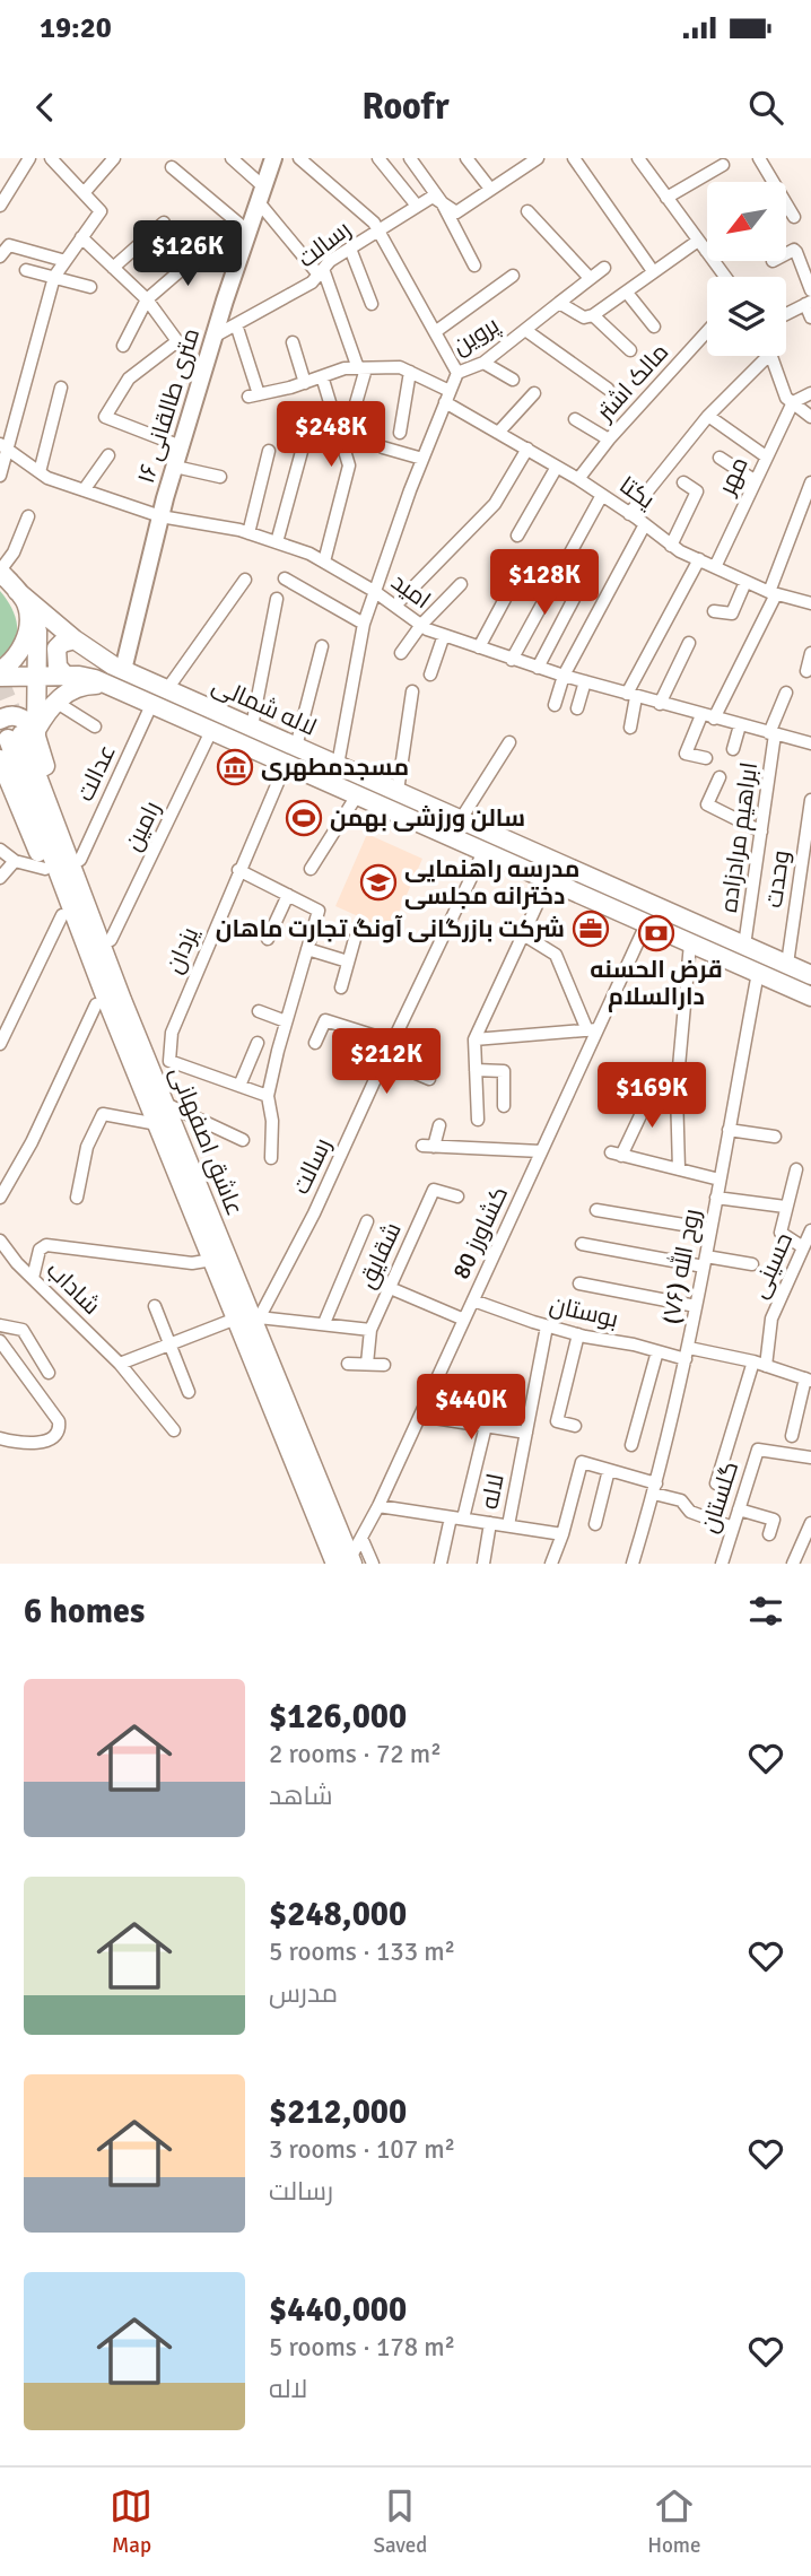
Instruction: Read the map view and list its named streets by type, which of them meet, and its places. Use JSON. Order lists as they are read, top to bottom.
{
  "streets": {
    "main road": ["لاله شمالی", "عاشق اصفهانی"],
    "street": [
      "رسالت",
      "پروین",
      "مالک اشتر",
      "۱۶ متری طالقانی",
      "مهر",
      "یکتا",
      "امید",
      "عدالت",
      "رامین",
      "ابراهیم مرادزاده",
      "وحدت",
      "یزدان",
      "کشاورز 80",
      "شقایق",
      "حسینی",
      "روح الله (۷۶)",
      "شاداب",
      "بوستان",
      "لاله",
      "گلستان"
    ]
  },
  "crossings": [
    ["رسالت", "پروین"],
    ["رسالت", "۱۶ متری طالقانی"],
    ["رسالت", "لاله شمالی"],
    ["رسالت", "عاشق اصفهانی"],
    ["پروین", "یکتا"],
    ["پروین", "امید"],
    ["پروین", "لاله شمالی"],
    ["مالک اشتر", "یکتا"],
    ["۱۶ متری طالقانی", "امید"],
    ["۱۶ متری طالقانی", "لاله شمالی"],
    ["مهر", "یکتا"],
    ["امید", "ابراهیم مرادزاده"],
    ["لاله شمالی", "عدالت"],
    ["لاله شمالی", "رامین"],
    ["لاله شمالی", "ابراهیم مرادزاده"],
    ["لاله شمالی", "وحدت"],
    ["لاله شمالی", "یزدان"],
    ["لاله شمالی", "کشاورز 80"],
    ["لاله شمالی", "روح الله (۷۶)"],
    ["عاشق اصفهانی", "کشاورز 80"],
    ["کشاورز 80", "بوستان"],
    ["حسینی", "بوستان"],
    ["روح الله (۷۶)", "بوستان"],
    ["بوستان", "لاله"]
  ],
  "places": {
    "museum": ["مسجدمطهری"],
    "sports": ["سالن ورزشی بهمن"],
    "school or university": ["مدرسه راهنمایی دخترانه مجلسی"],
    "office": ["شرکت بازرگانی آونگ تجارت ماهان"],
    "bank": ["قرض الحسنه دارالسلام"]
  },
  "north": "bottom left",
  "page": {
    "status": "19:20",
    "header": "Roofr",
    "price": [
      "$126K",
      "$248K",
      "$128K",
      "$212K",
      "$169K",
      "$440K"
    ],
    "heading": "6 homes",
    "list": [
      {
        "name": "$126,000",
        "note": "2 rooms · 72 m² · شاهد"
      },
      {
        "name": "$248,000",
        "note": "5 rooms · 133 m² · مدرس"
      },
      {
        "name": "$212,000",
        "note": "3 rooms · 107 m² · رسالت"
      },
      {
        "name": "$440,000",
        "note": "5 rooms · 178 m² · لاله"
      }
    ],
    "tabs": ["Map", "Saved", "Home"]
  }
}
